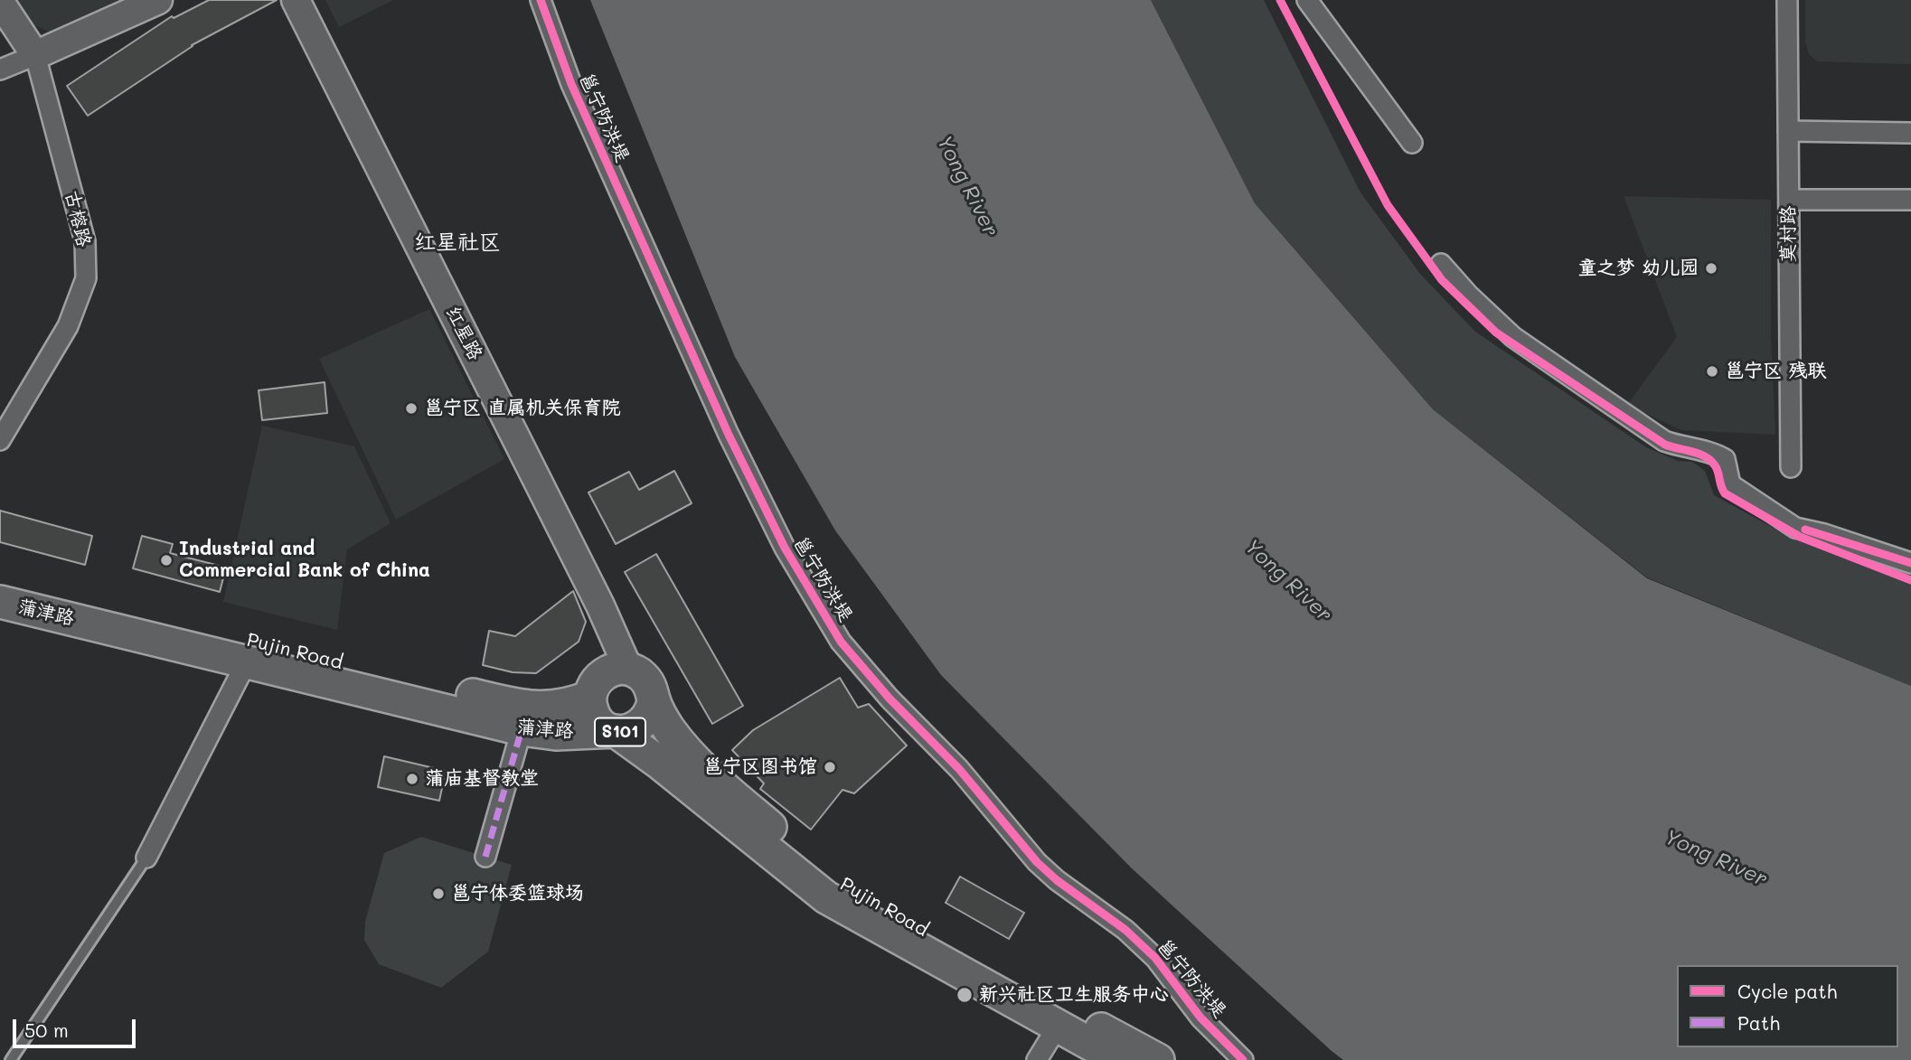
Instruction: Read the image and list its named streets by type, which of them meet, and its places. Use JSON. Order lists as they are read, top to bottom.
{
  "streets": {
    "main road": [
      "红星路",
      "蒲津路",
      "Pujin Road",
      "S101"
    ],
    "street": ["邕宁防洪堤", "古榕路", "莫村路"]
  },
  "crossings": [
    ["红星路", "蒲津路"],
    ["红星路", "Pujin Road"],
    ["红星路", "S101"],
    ["蒲津路", "Pujin Road"],
    ["蒲津路", "S101"],
    ["Pujin Road", "S101"]
  ],
  "districts": ["红星社区"],
  "water": ["Yong River"],
  "places": [
    "童之梦 幼儿园",
    "邕宁区 残联",
    "邕宁区 直属机关保育院",
    "Industrial and Commercial Bank of China",
    "邕宁区图书馆",
    "蒲庙基督教堂",
    "邕宁体委篮球场",
    "新兴社区卫生服务中心"
  ],
  "legend": ["Cycle path", "Path"],
  "scale_bar": "50 m"
}
